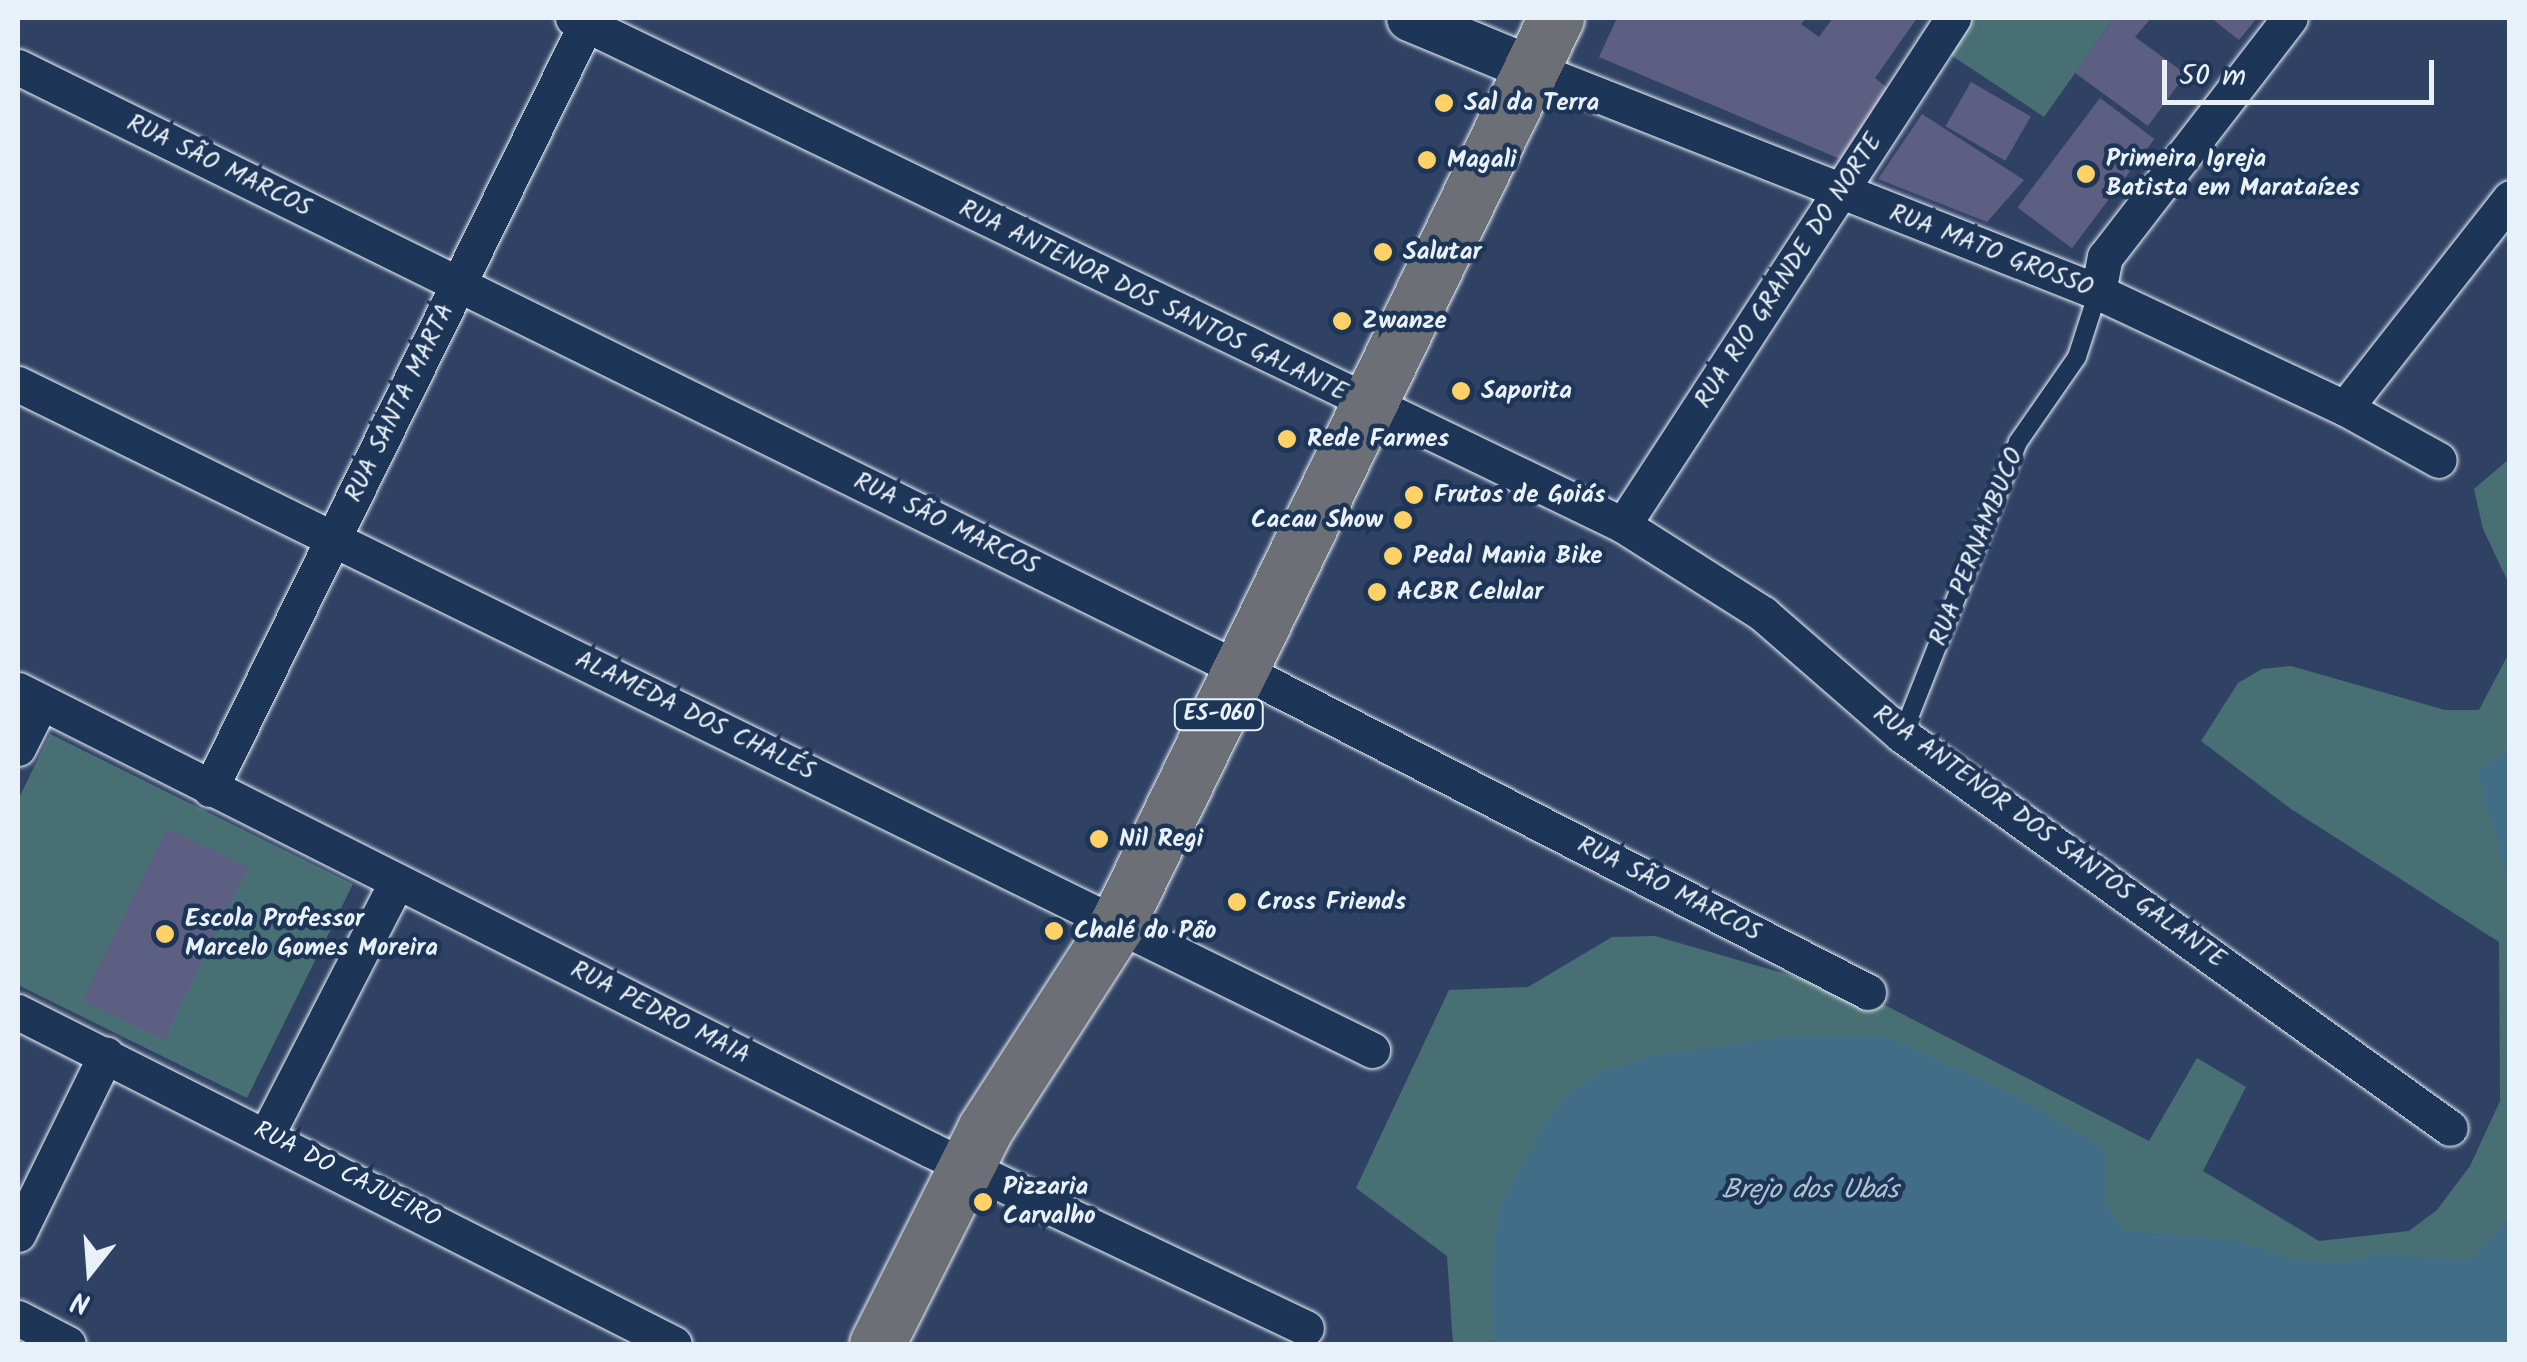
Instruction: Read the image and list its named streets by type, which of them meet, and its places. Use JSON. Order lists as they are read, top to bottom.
{
  "streets": {
    "main road": ["ES-060"],
    "street": [
      "RUA SÃO MARCOS",
      "RUA MATO GROSSO",
      "RUA RIO GRANDE DO NORTE",
      "RUA ANTENOR DOS SANTOS GALANTE",
      "RUA SANTA MARTA",
      "RUA PERNAMBUCO",
      "ALAMEDA DOS CHALÉS",
      "RUA PEDRO MAIA",
      "RUA DO CAJUEIRO"
    ]
  },
  "crossings": [
    ["RUA SÃO MARCOS", "RUA SANTA MARTA"],
    ["RUA SÃO MARCOS", "ES-060"],
    ["RUA MATO GROSSO", "RUA RIO GRANDE DO NORTE"],
    ["RUA MATO GROSSO", "RUA PERNAMBUCO"],
    ["RUA MATO GROSSO", "ES-060"],
    ["RUA RIO GRANDE DO NORTE", "RUA ANTENOR DOS SANTOS GALANTE"],
    ["RUA ANTENOR DOS SANTOS GALANTE", "RUA SANTA MARTA"],
    ["RUA ANTENOR DOS SANTOS GALANTE", "RUA PERNAMBUCO"],
    ["RUA ANTENOR DOS SANTOS GALANTE", "ES-060"],
    ["RUA SANTA MARTA", "ALAMEDA DOS CHALÉS"],
    ["RUA SANTA MARTA", "RUA PEDRO MAIA"],
    ["ES-060", "ALAMEDA DOS CHALÉS"],
    ["ES-060", "RUA PEDRO MAIA"]
  ],
  "water": ["Brejo dos Ubás"],
  "places": [
    "Sal da Terra",
    "Magali",
    "Primeira Igreja Batista em Marataízes",
    "Salutar",
    "Zwanze",
    "Saporita",
    "Rede Farmes",
    "Frutos de Goiás",
    "Cacau Show",
    "Pedal Mania Bike",
    "ACBR Celular",
    "Nil Regi",
    "Cross Friends",
    "Chalé do Pão",
    "Escola Professor Marcelo Gomes Moreira",
    "Pizzaria Carvalho"
  ],
  "scale_bar": "50 m",
  "north": "bottom"
}
